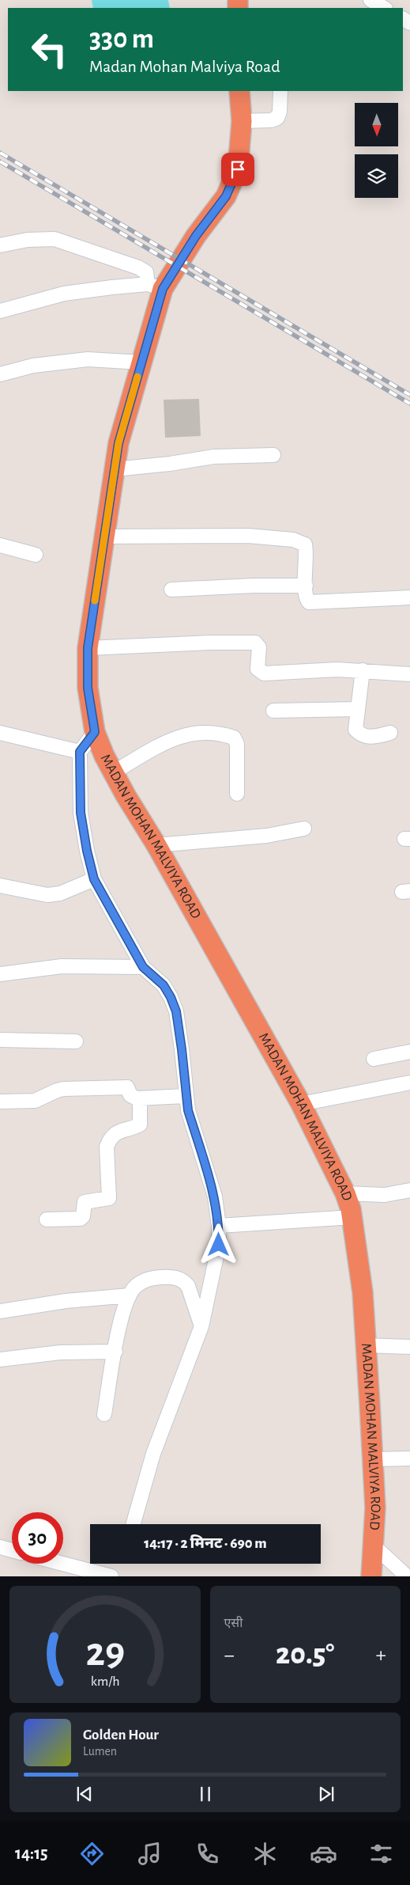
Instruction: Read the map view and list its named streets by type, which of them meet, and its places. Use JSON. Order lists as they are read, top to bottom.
{
  "streets": {
    "highway": ["MADAN MOHAN MALVIYA ROAD"]
  },
  "north": "bottom",
  "page": {
    "turn": ["330 m", "Madan Mohan Malviya Road"],
    "limit": "30",
    "trip": "14:17 · 2 मिनट · 690 m",
    "tile": "एसी",
    "heat": ["−", "20.5°", "+"],
    "song": ["Golden Hour", "Lumen"],
    "tabs": "14:15",
    "gauge": ["29", "km/h"]
  }
}
